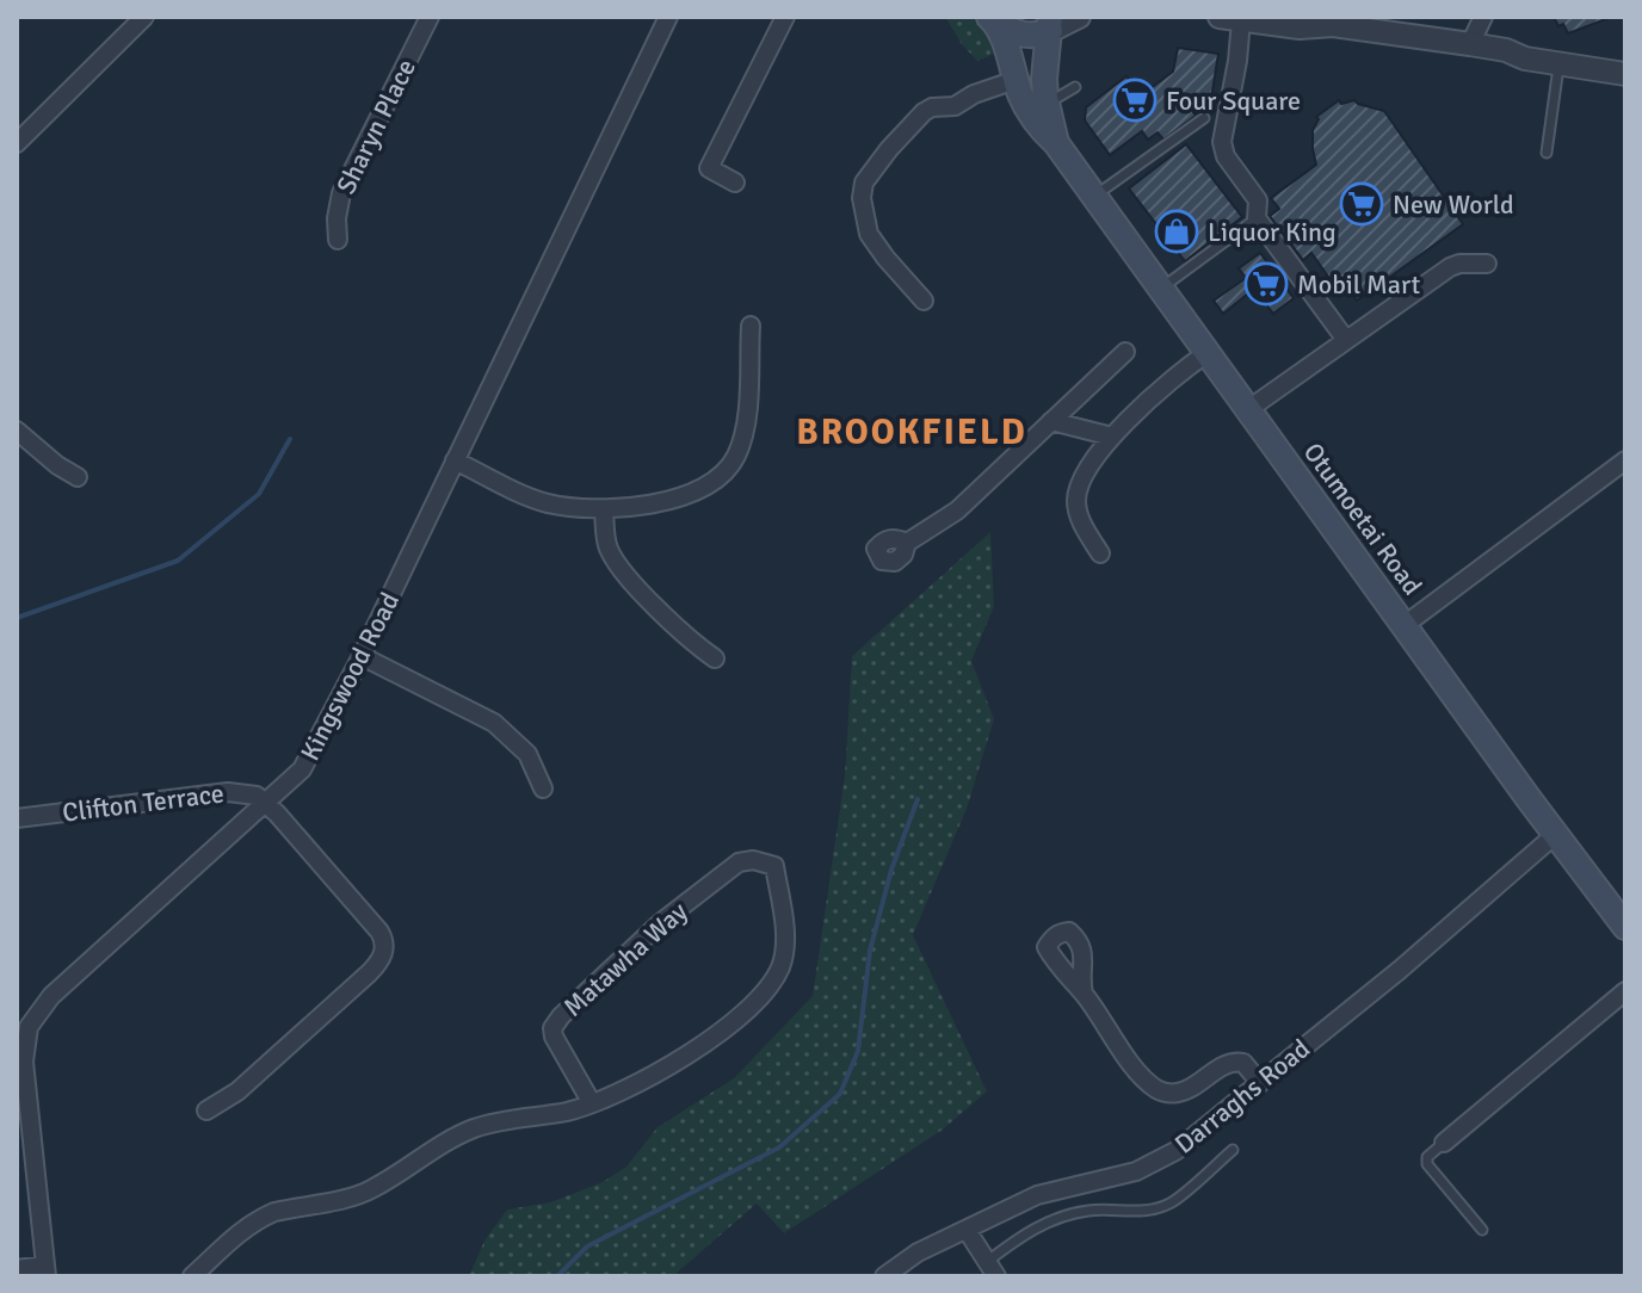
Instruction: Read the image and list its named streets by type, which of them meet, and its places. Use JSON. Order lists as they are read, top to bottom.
{
  "streets": {
    "main road": ["Otumoetai Road"],
    "street": [
      "Sharyn Place",
      "Kingswood Road",
      "Clifton Terrace",
      "Matawha Way",
      "Darraghs Road"
    ]
  },
  "crossings": [
    ["Otumoetai Road", "Darraghs Road"],
    ["Kingswood Road", "Clifton Terrace"]
  ],
  "districts": ["BROOKFIELD"],
  "places": {
    "supermarket": ["Four Square", "New World", "Mobil Mart"],
    "shop": ["Liquor King"]
  }
}
